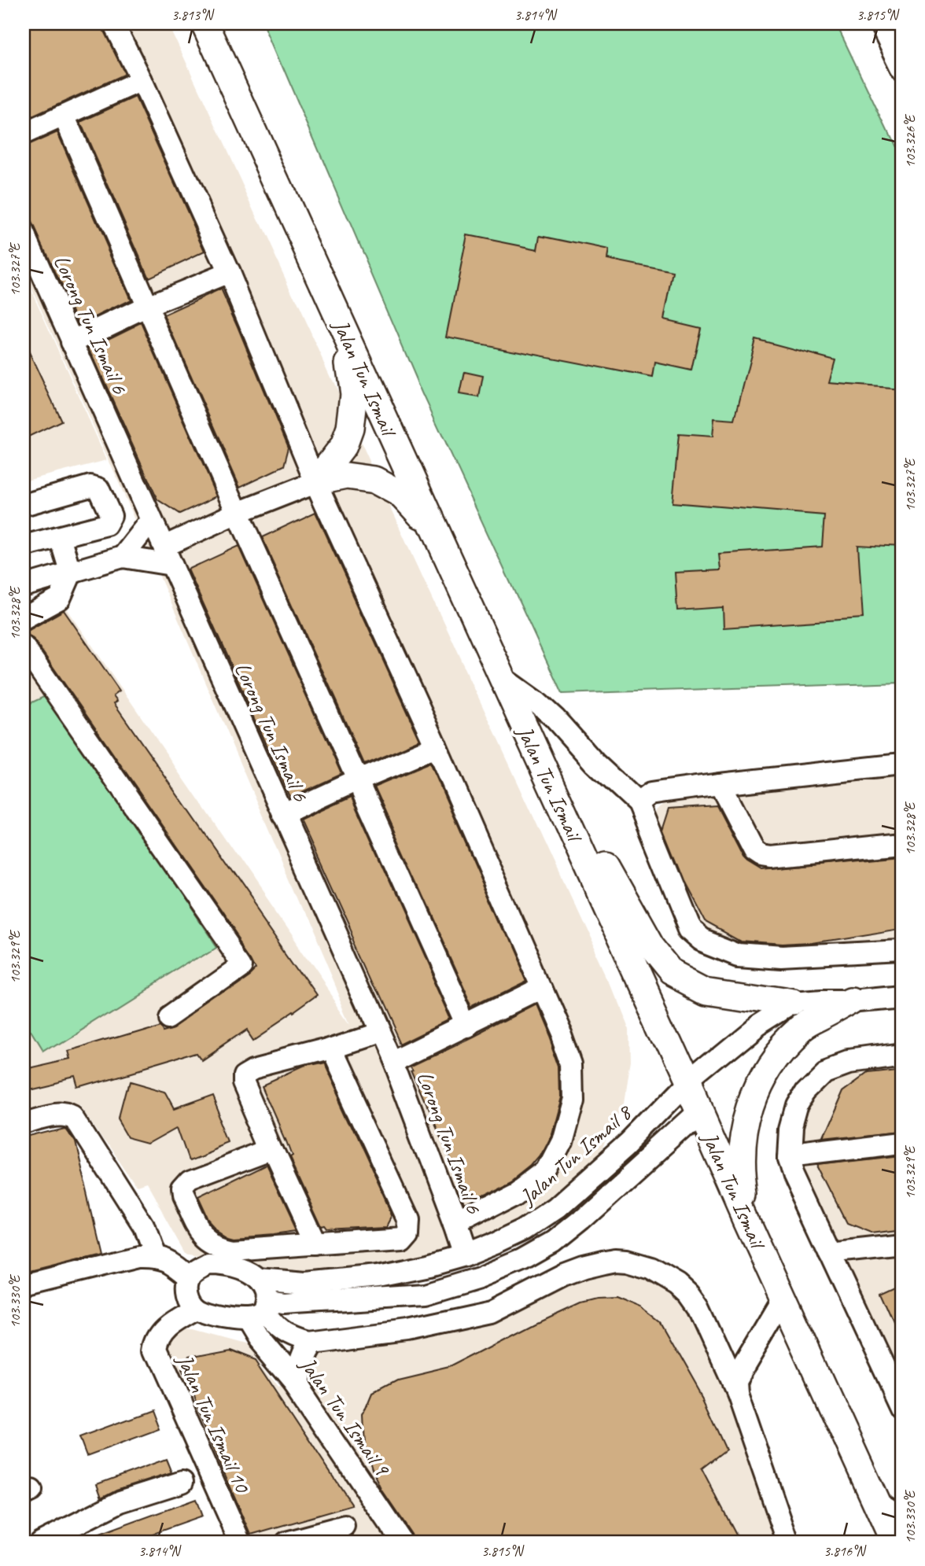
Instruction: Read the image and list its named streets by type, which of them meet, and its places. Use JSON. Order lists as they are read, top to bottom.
{
  "streets": {
    "main road": ["Jalan Tun Ismail"],
    "street": [
      "Lorong Tun Ismail 6",
      "Jalan Tun Ismail 8",
      "Jalan Tun Ismail 9",
      "Jalan Tun Ismail 10"
    ]
  },
  "crossings": [
    ["Lorong Tun Ismail 6", "Jalan Tun Ismail 8"],
    ["Jalan Tun Ismail", "Jalan Tun Ismail 8"],
    ["Jalan Tun Ismail 8", "Jalan Tun Ismail 9"],
    ["Jalan Tun Ismail 8", "Jalan Tun Ismail 10"],
    ["Jalan Tun Ismail 9", "Jalan Tun Ismail 10"]
  ],
  "coordinates": [
    "3.813°N",
    "3.814°N",
    "3.815°N",
    "103.326°E",
    "103.327°E",
    "103.328°E",
    "103.329°E",
    "103.330°E",
    "3.816°N"
  ]
}
